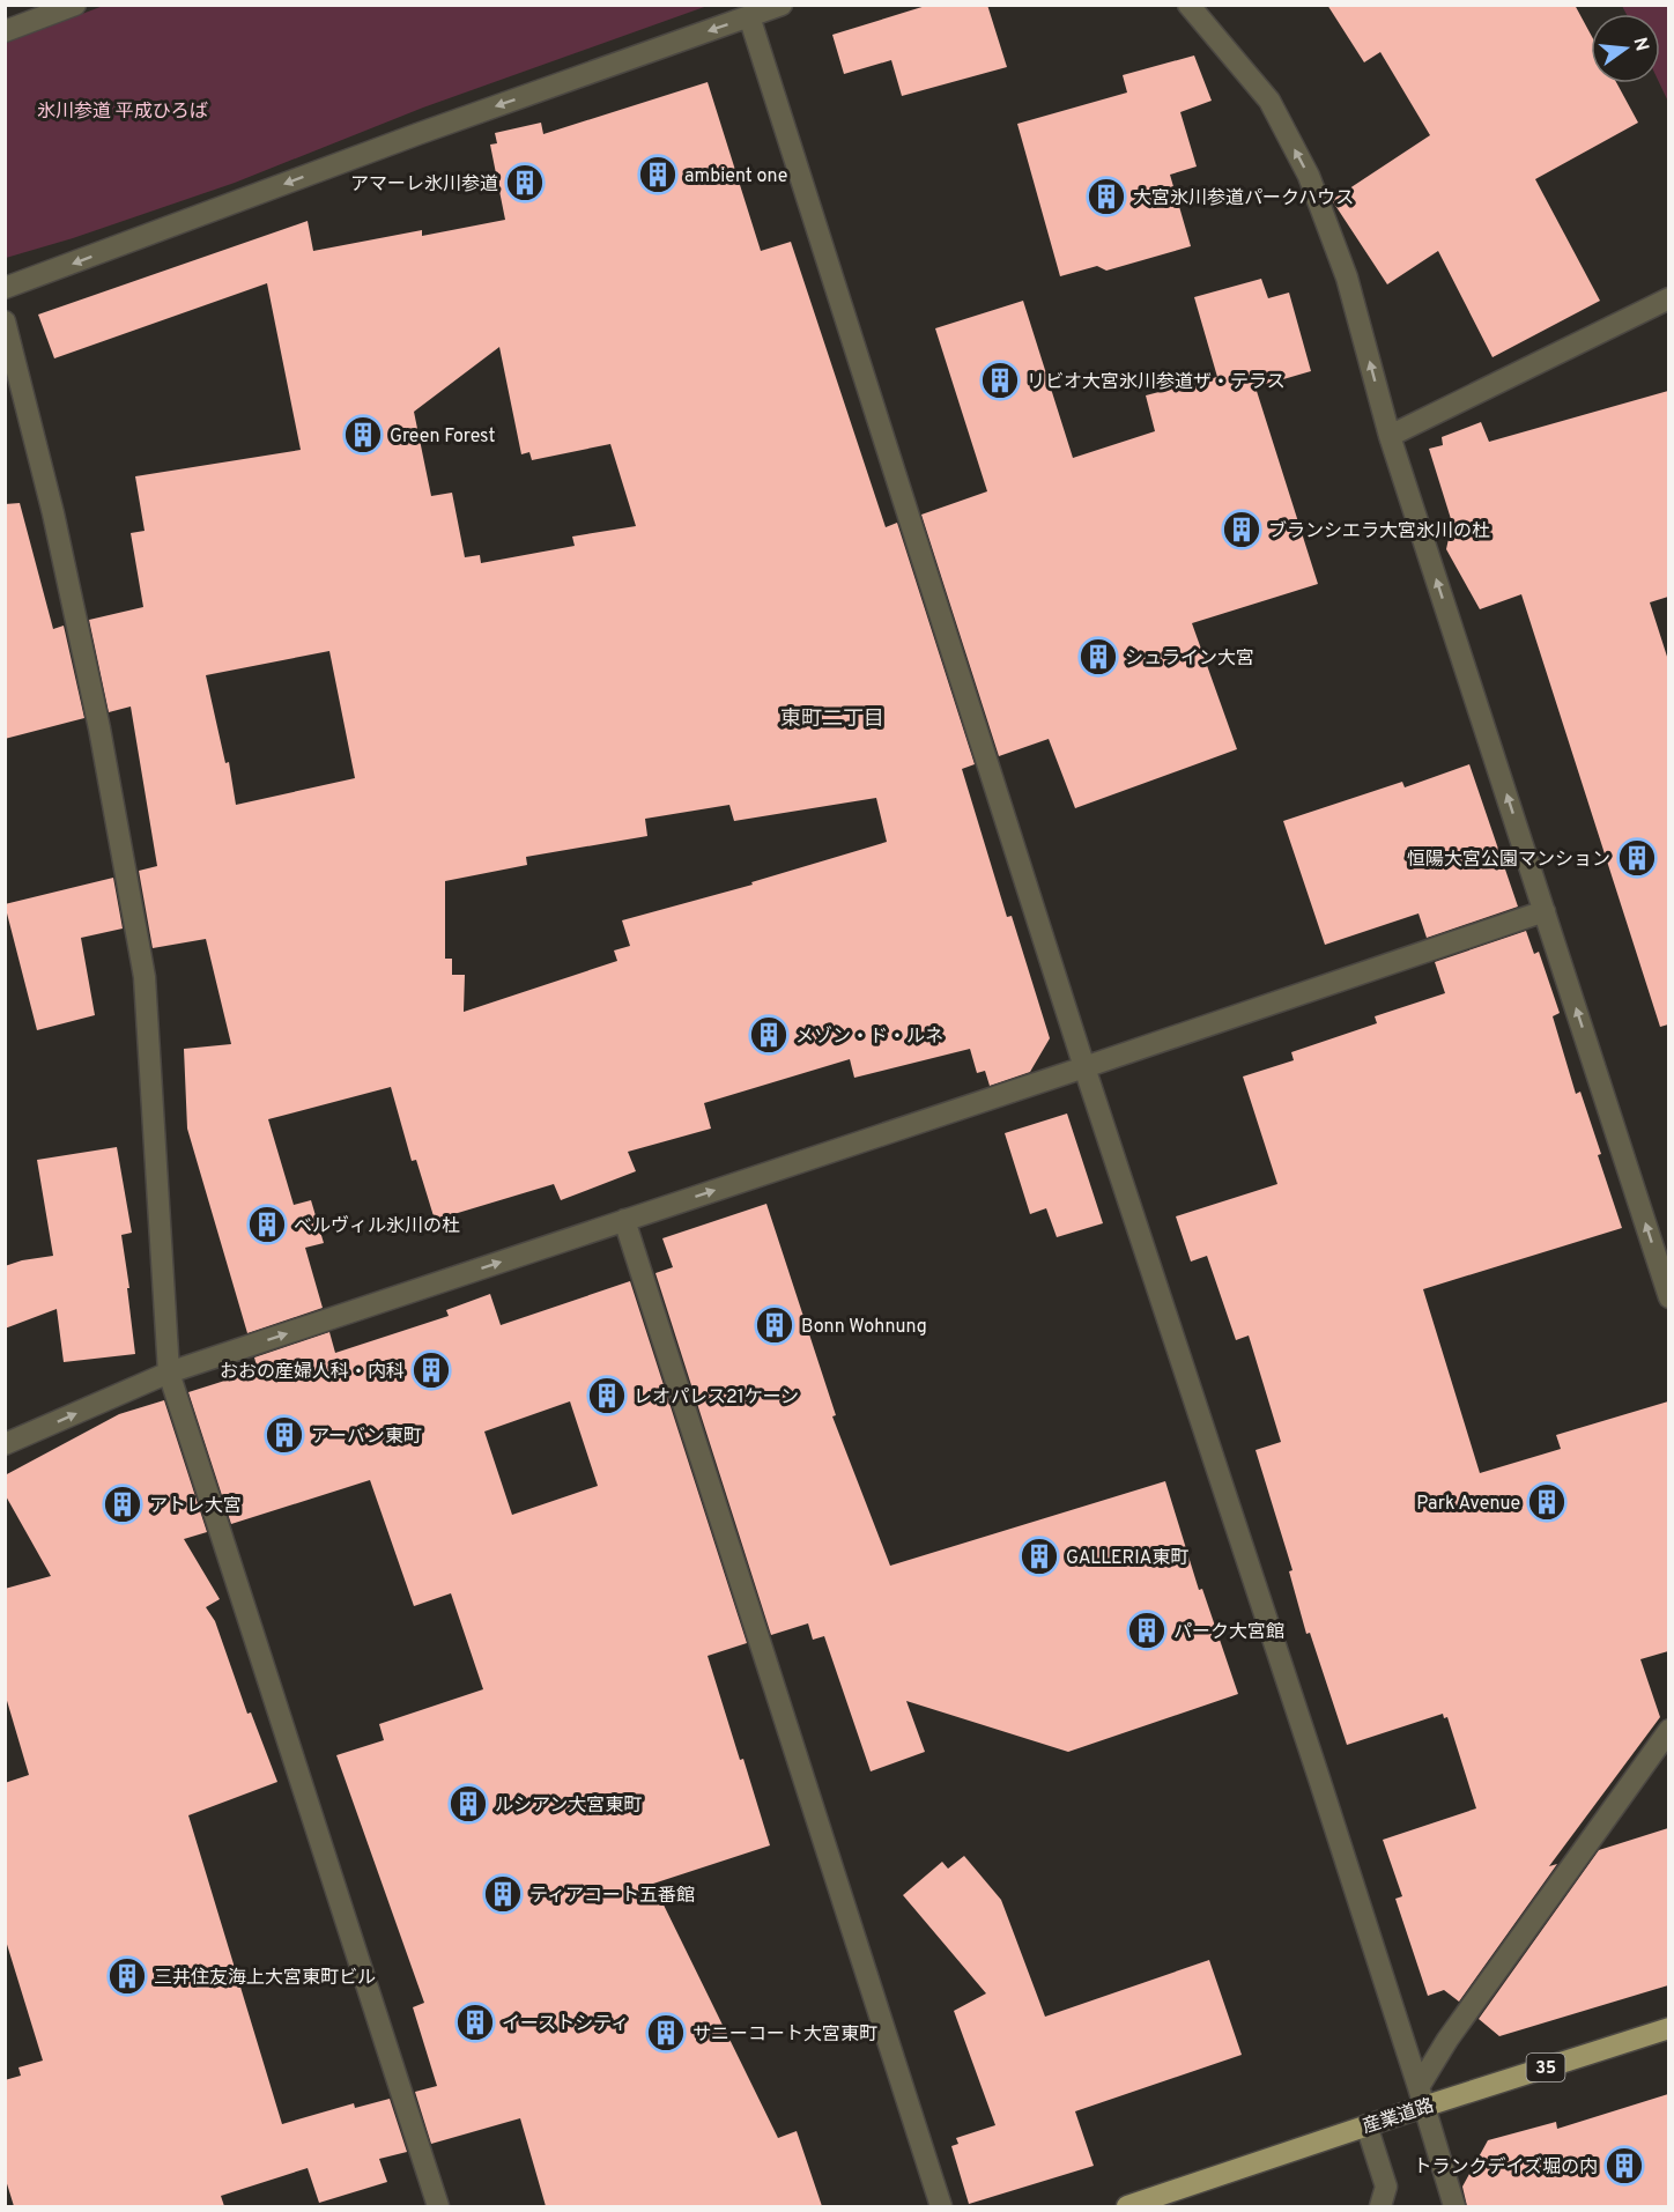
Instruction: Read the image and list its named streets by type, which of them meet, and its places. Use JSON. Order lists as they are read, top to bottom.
{
  "streets": {
    "main road": ["35", "産業道路"]
  },
  "districts": ["東町二丁目"],
  "parks": ["氷川参道 平成ひろば"],
  "places": {
    "building": [
      "ambient one",
      "アマーレ氷川参道",
      "大宮氷川参道パークハウス",
      "リビオ大宮氷川参道ザ・テラス",
      "Green Forest",
      "ブランシエラ大宮氷川の杜",
      "シュライン大宮",
      "恒陽大宮公園マンション",
      "メゾン・ド・ルネ",
      "ベルヴィル氷川の杜",
      "Bonn Wohnung",
      "おおの産婦人科・内科",
      "レオパレス21ケーン",
      "アーバン東町",
      "Park Avenue",
      "アトレ大宮",
      "GALLERIA東町",
      "パーク大宮館",
      "ルシアン大宮東町",
      "ティアコート五番館",
      "三井住友海上大宮東町ビル",
      "イーストシティ",
      "サニーコート大宮東町",
      "トランクデイズ堀の内"
    ]
  },
  "north": "right"
}
